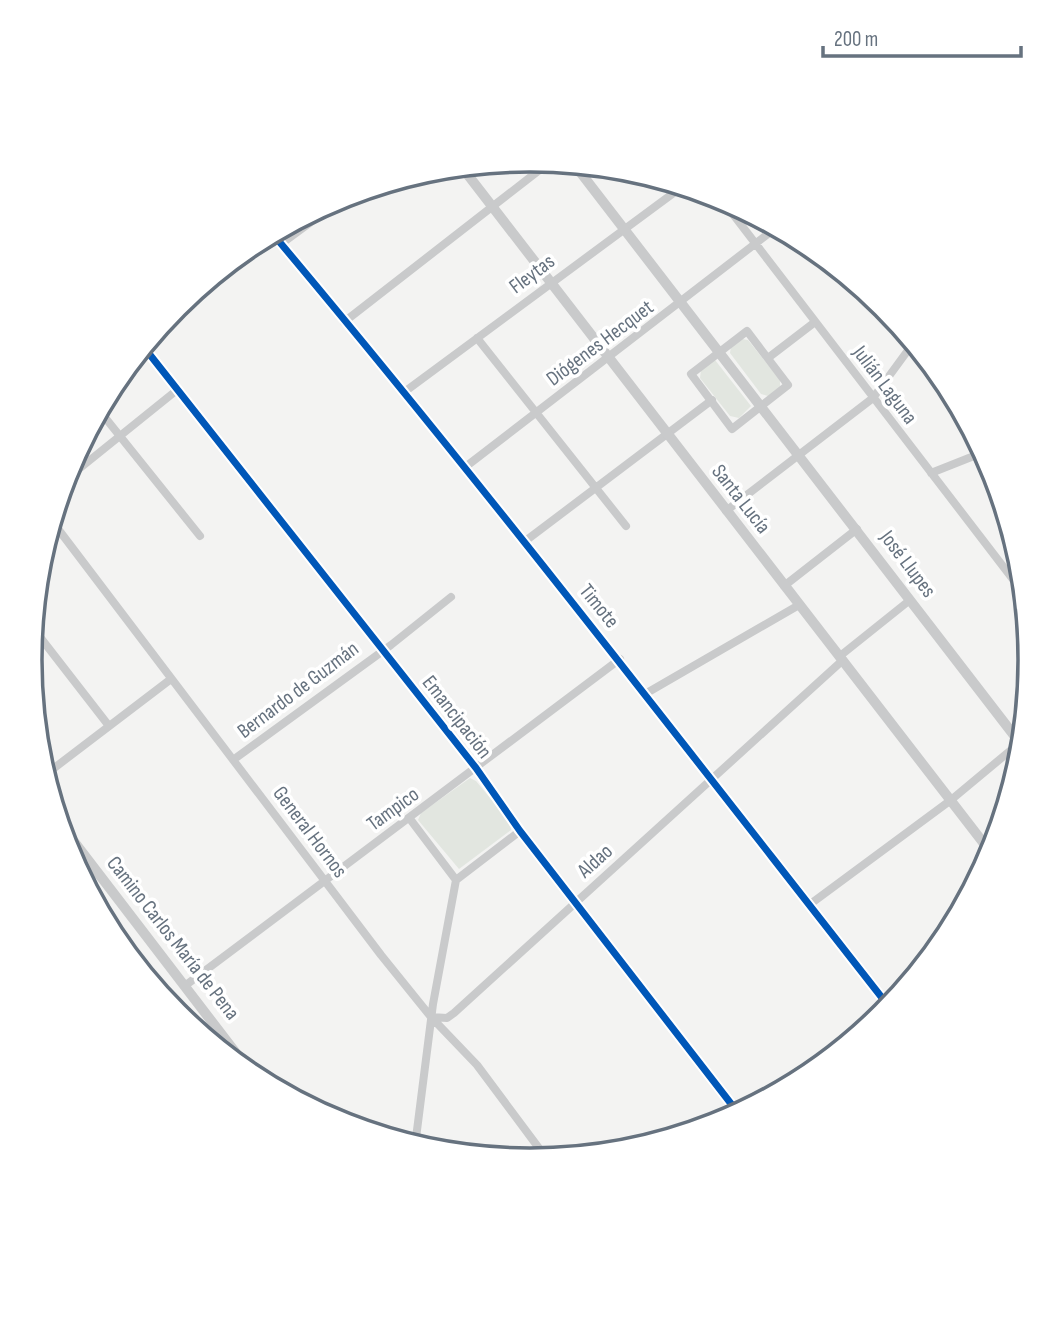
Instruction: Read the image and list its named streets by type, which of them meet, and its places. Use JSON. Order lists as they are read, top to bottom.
{
  "streets": {
    "street": [
      "Fleytas",
      "Diógenes Hecquet",
      "Julián Laguna",
      "Santa Lucía",
      "José Llupes",
      "Timote",
      "Bernardo de Guzmán",
      "Emancipación",
      "Tampico",
      "General Hornos",
      "Aldao",
      "Camino Carlos María de Pena"
    ]
  },
  "crossings": [
    ["Fleytas", "Santa Lucía"],
    ["Fleytas", "José Llupes"],
    ["Fleytas", "Timote"],
    ["Diógenes Hecquet", "Julián Laguna"],
    ["Diógenes Hecquet", "Santa Lucía"],
    ["Diógenes Hecquet", "José Llupes"],
    ["Diógenes Hecquet", "Timote"],
    ["Santa Lucía", "Aldao"],
    ["José Llupes", "Aldao"],
    ["Timote", "Tampico"],
    ["Timote", "Aldao"],
    ["Bernardo de Guzmán", "Emancipación"],
    ["Bernardo de Guzmán", "General Hornos"],
    ["Emancipación", "Tampico"],
    ["Emancipación", "Aldao"],
    ["Tampico", "General Hornos"],
    ["Tampico", "Camino Carlos María de Pena"],
    ["General Hornos", "Aldao"]
  ],
  "scale_bar": "200 m"
}
